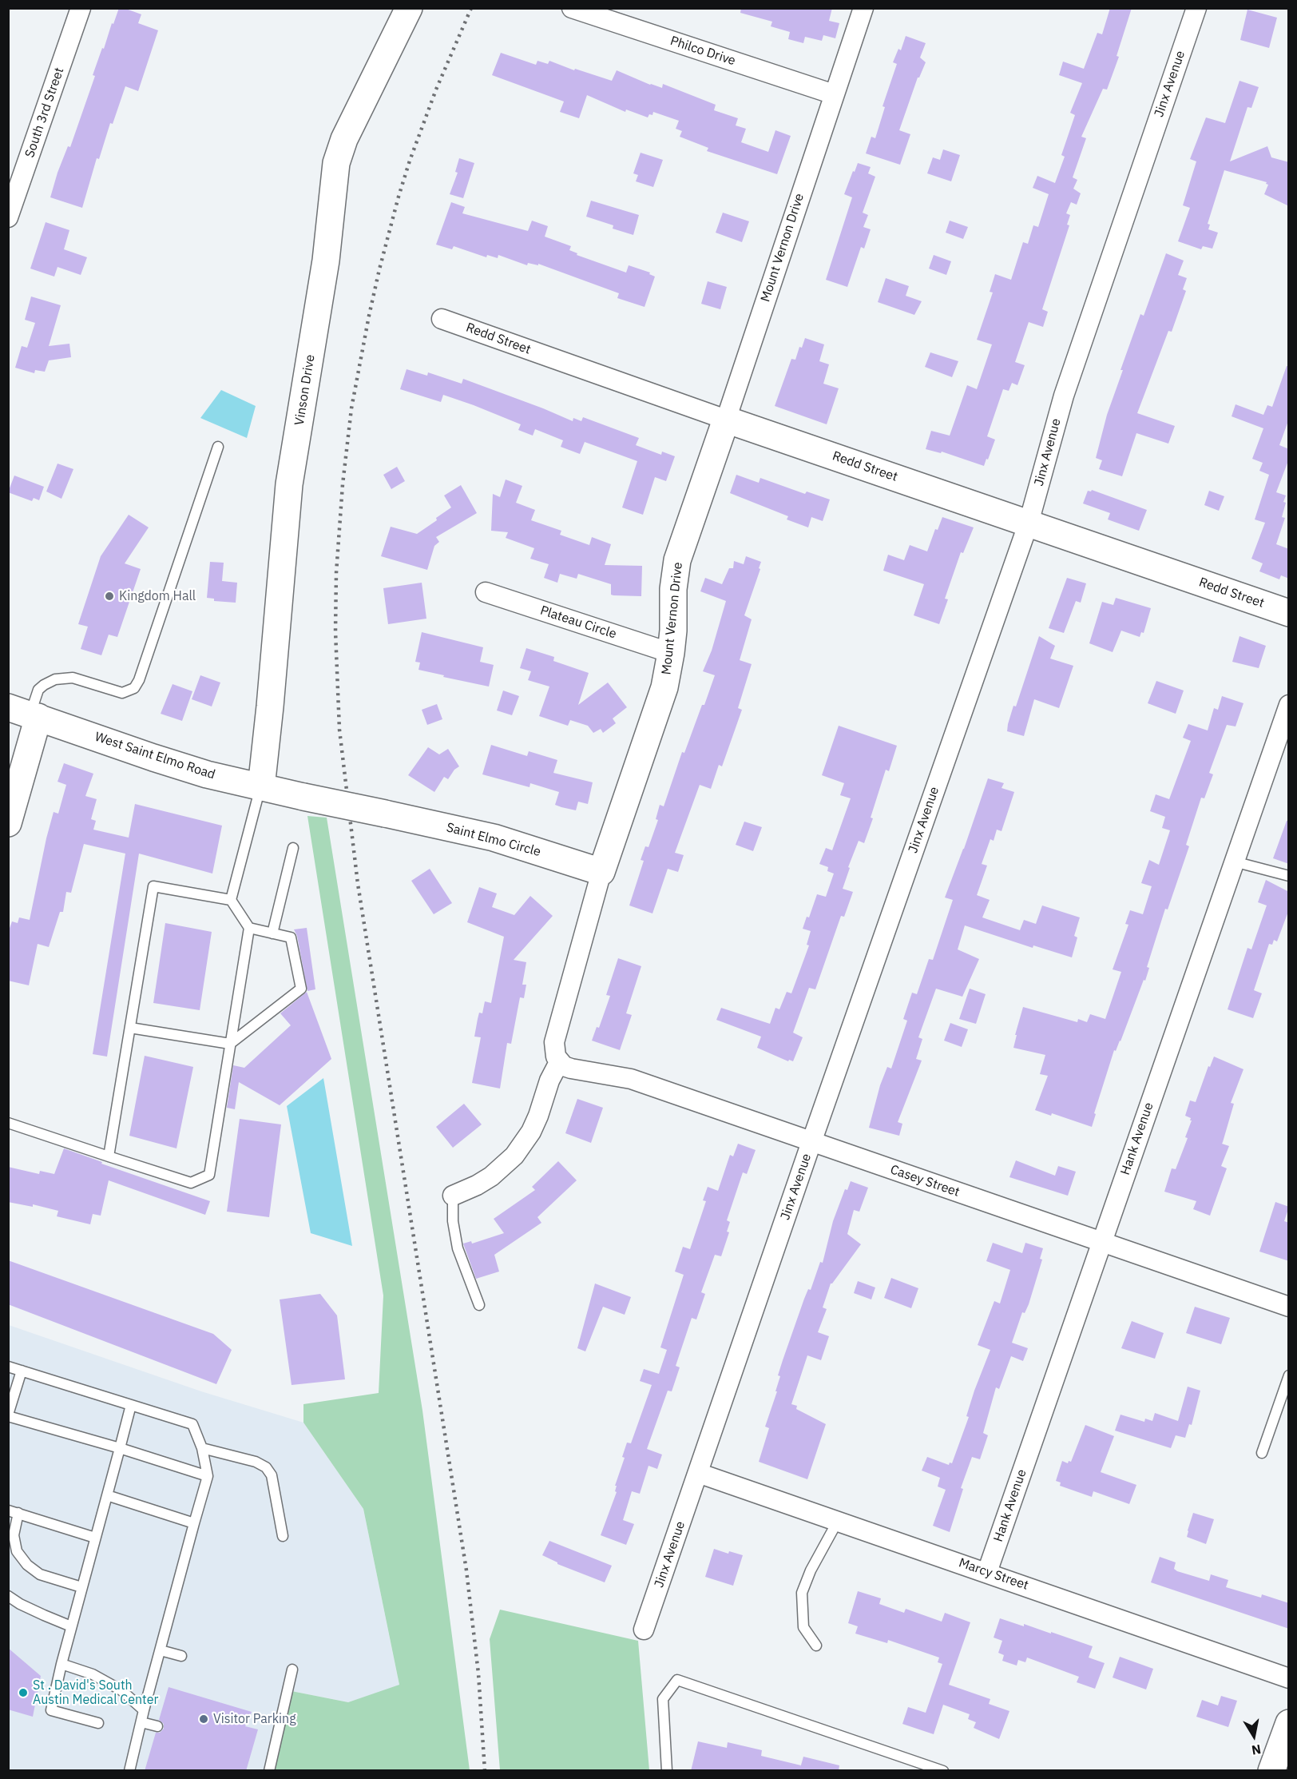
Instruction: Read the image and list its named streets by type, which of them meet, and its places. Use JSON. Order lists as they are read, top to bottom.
{
  "streets": {
    "street": [
      "Philco Drive",
      "Jinx Avenue",
      "South 3rd Street",
      "Mount Vernon Drive",
      "Redd Street",
      "Vinson Drive",
      "Plateau Circle",
      "West Saint Elmo Road",
      "Saint Elmo Circle",
      "Hank Avenue",
      "Casey Street",
      "Marcy Street"
    ]
  },
  "crossings": [
    ["Philco Drive", "Mount Vernon Drive"],
    ["Jinx Avenue", "Redd Street"],
    ["Jinx Avenue", "Casey Street"],
    ["Jinx Avenue", "Marcy Street"],
    ["Mount Vernon Drive", "Redd Street"],
    ["Mount Vernon Drive", "Plateau Circle"],
    ["Mount Vernon Drive", "Saint Elmo Circle"],
    ["Mount Vernon Drive", "Casey Street"],
    ["Vinson Drive", "West Saint Elmo Road"],
    ["West Saint Elmo Road", "Saint Elmo Circle"],
    ["Hank Avenue", "Casey Street"],
    ["Hank Avenue", "Marcy Street"]
  ],
  "places": ["Kingdom Hall", "St . David's South Austin Medical Center", "Visitor Parking"],
  "north": "bottom"
}
